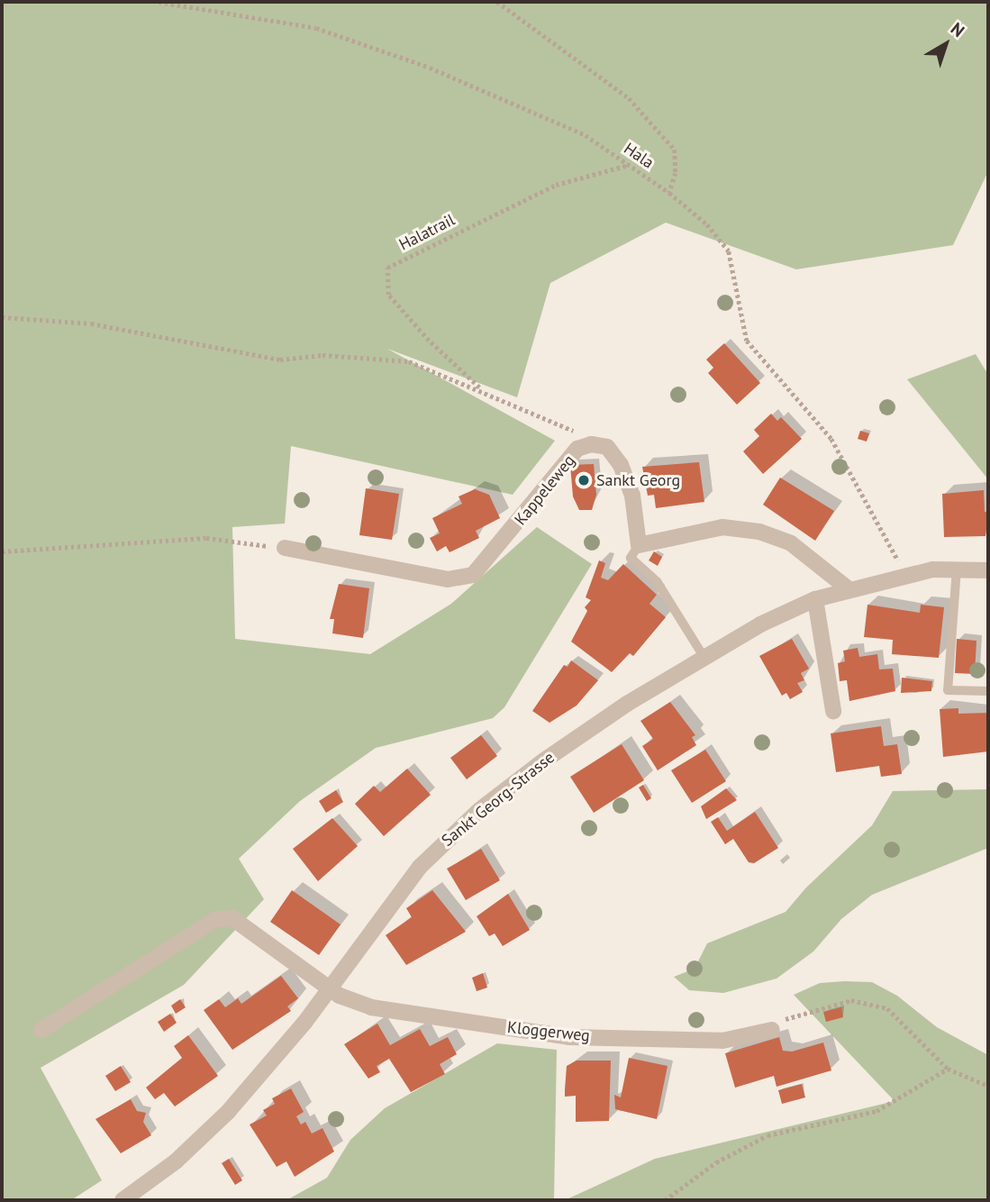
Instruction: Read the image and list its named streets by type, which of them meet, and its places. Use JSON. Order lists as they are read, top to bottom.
{
  "streets": {
    "street": ["Kappeleweg", "Sankt Georg-Strasse", "Kloggerweg"],
    "path": ["Hala", "Halatrail"]
  },
  "crossings": [
    ["Hala", "Halatrail"],
    ["Hala", "Sankt Georg-Strasse"],
    ["Sankt Georg-Strasse", "Kloggerweg"]
  ],
  "places": ["Sankt Georg"],
  "north": "top right"
}
